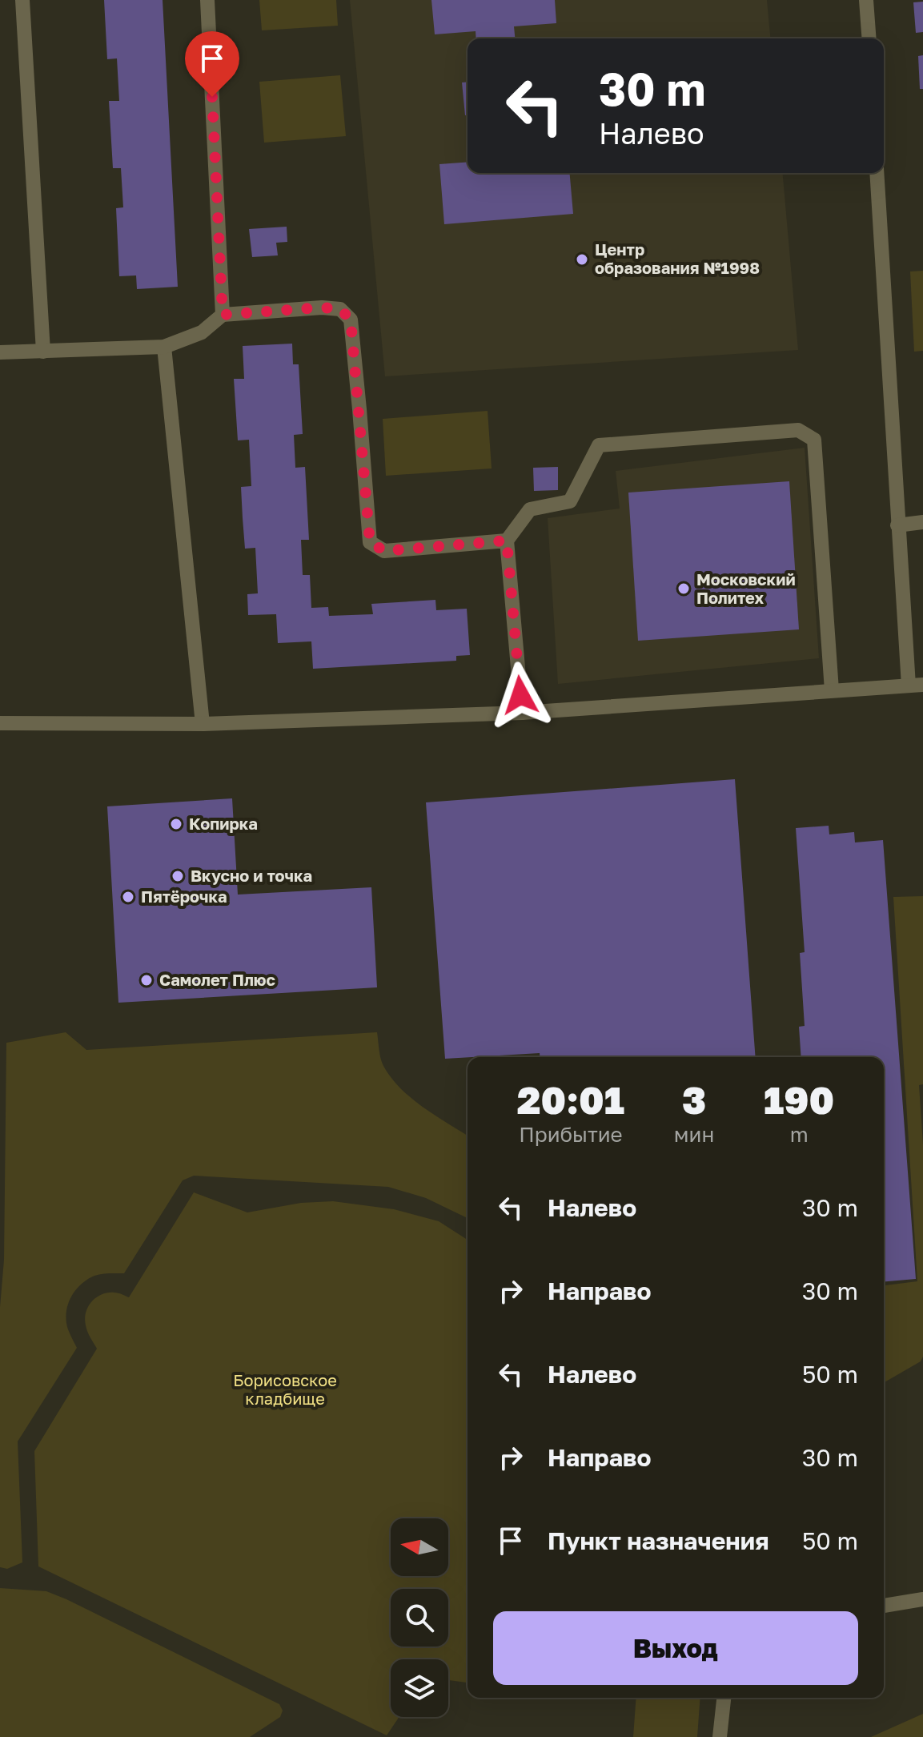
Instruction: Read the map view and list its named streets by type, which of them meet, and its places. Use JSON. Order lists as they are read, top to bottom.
{
  "parks": ["Борисовское кладбище"],
  "places": [
    "Центр образования №1998",
    "Московский Политех",
    "Копирка",
    "Вкусно и точка",
    "Пятёрочка",
    "Самолет Плюс"
  ],
  "north": "left",
  "page": {
    "turn": ["30 m", "Налево"],
    "eta": [
      "20:01",
      "Прибытие",
      "3",
      "мин",
      "190",
      "m"
    ],
    "list": [
      {
        "name": "Налево",
        "value": "30 m"
      },
      {
        "name": "Направо",
        "value": "30 m"
      },
      {
        "name": "Налево",
        "value": "50 m"
      },
      {
        "name": "Направо",
        "value": "30 m"
      },
      {
        "name": "Пункт назначения",
        "value": "50 m"
      }
    ],
    "buttons": "Выход"
  }
}
